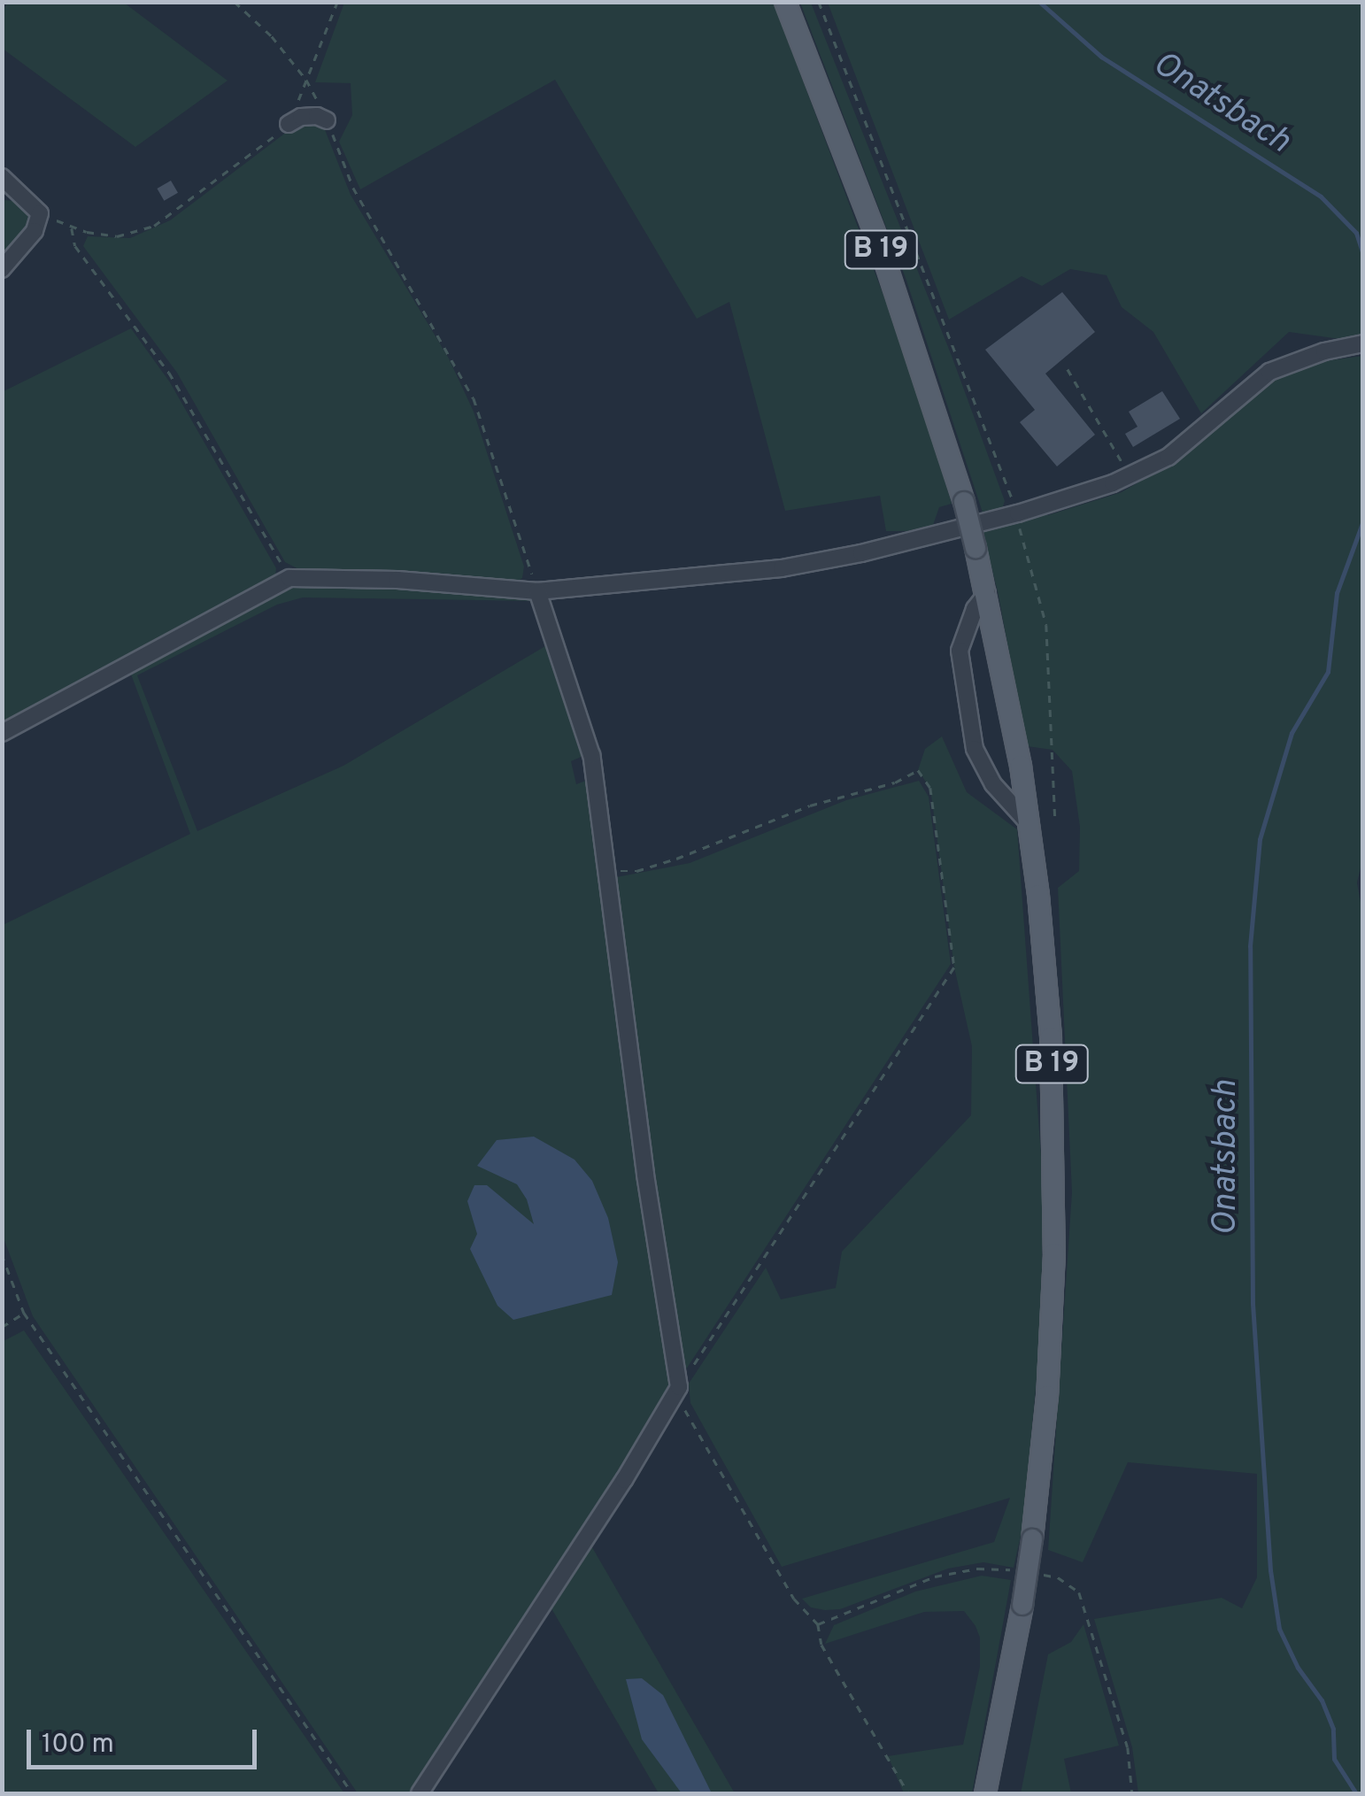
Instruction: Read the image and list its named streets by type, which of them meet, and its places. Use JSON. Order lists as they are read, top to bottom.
{
  "streets": {
    "main road": ["B 19"]
  },
  "water": ["Onatsbach"],
  "scale_bar": "100 m"
}
